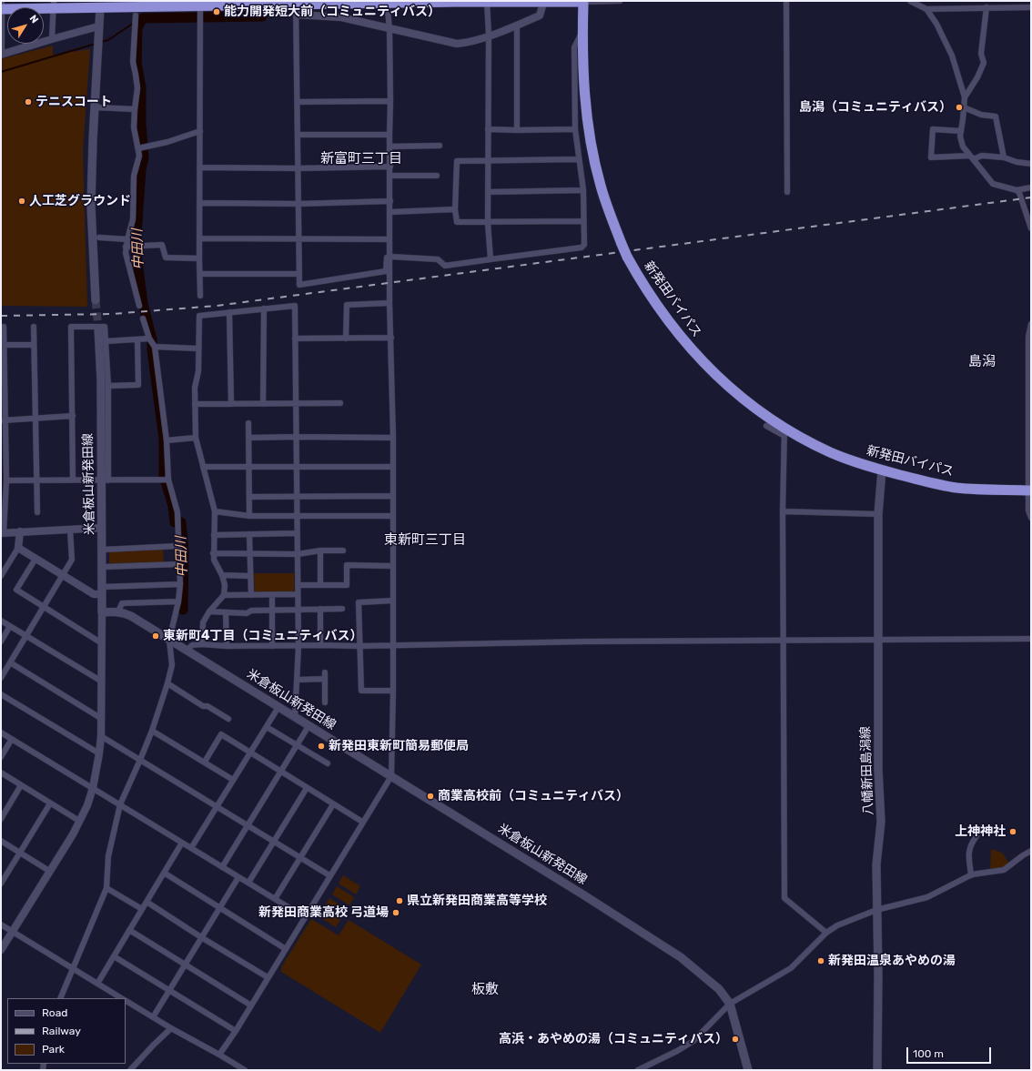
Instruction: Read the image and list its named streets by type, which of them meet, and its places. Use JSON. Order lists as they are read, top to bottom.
{
  "streets": {
    "highway": ["新発田バイパス"],
    "main road": ["米倉板山新発田線", "八幡新田島潟線"]
  },
  "crossings": [
    ["新発田バイパス", "八幡新田島潟線"]
  ],
  "districts": [
    "新富町三丁目",
    "島潟",
    "東新町三丁目",
    "板敷"
  ],
  "water": ["中田川"],
  "places": [
    "能力開発短大前（コミュニティバス）",
    "テニスコート",
    "島潟（コミュニティバス）",
    "人工芝グラウンド",
    "東新町4丁目（コミュニティバス）",
    "新発田東新町簡易郵便局",
    "商業高校前（コミュニティバス）",
    "上神神社",
    "県立新発田商業高等学校",
    "新発田商業高校 弓道場",
    "新発田温泉あやめの湯",
    "高浜・あやめの湯（コミュニティバス）"
  ],
  "legend": ["Road", "Railway", "Park"],
  "scale_bar": "100 m",
  "north": "top right"
}
